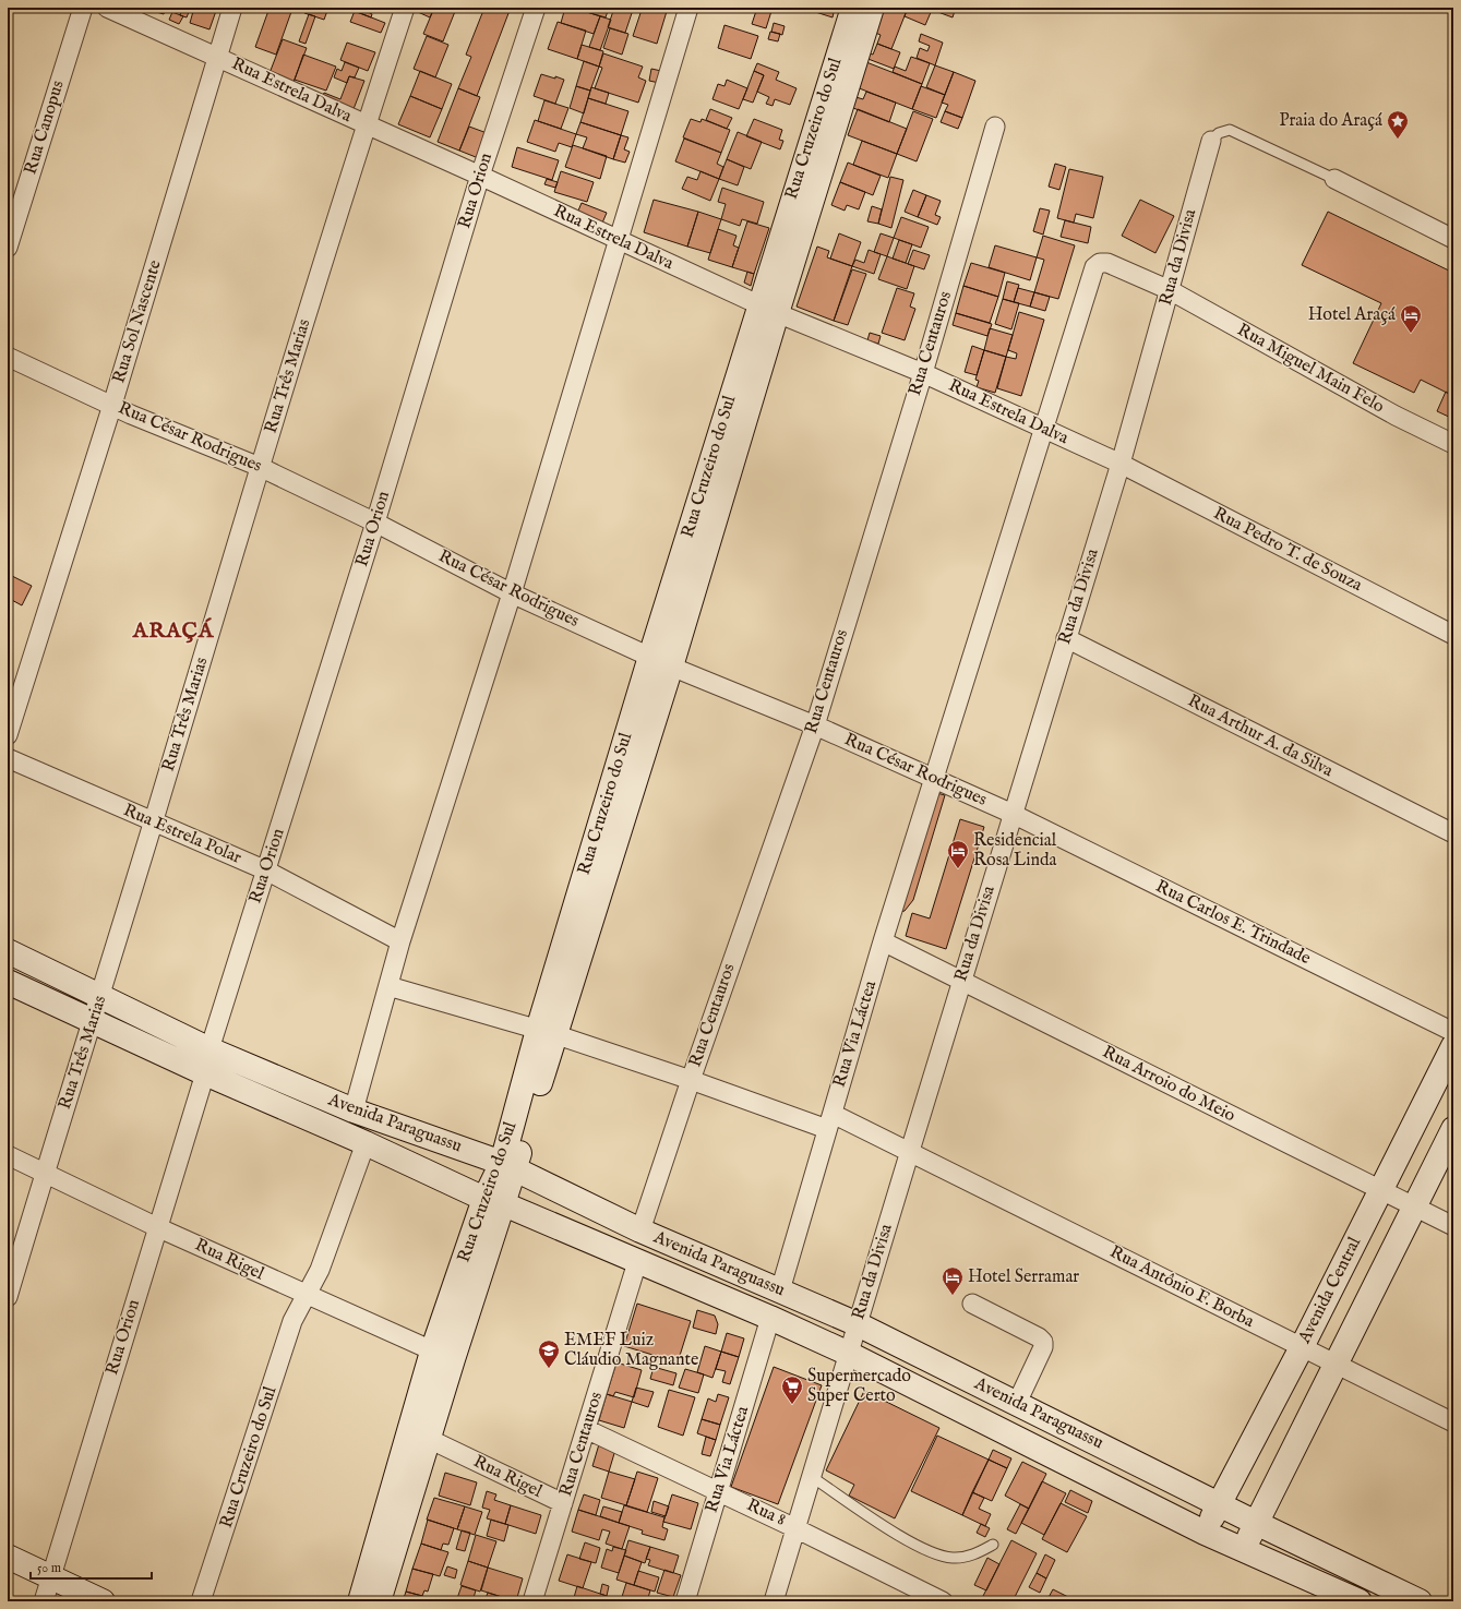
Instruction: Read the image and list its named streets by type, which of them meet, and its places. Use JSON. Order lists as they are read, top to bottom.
{
  "streets": {
    "street": [
      "Rua Estrela Dalva",
      "Rua Canopus",
      "Rua Cruzeiro do Sul",
      "Rua Orion",
      "Rua da Divisa",
      "Rua Sol Nascente",
      "Rua Centauros",
      "Rua Miguel Main Felo",
      "Rua Três Marias",
      "Rua César Rodrigues",
      "Rua Pedro T. de Souza",
      "Rua Arthur A. da Silva",
      "Rua Estrela Polar",
      "Rua Carlos E. Trindade",
      "Rua Via Láctea",
      "Rua Arroio do Meio",
      "Avenida Paraguassu",
      "Rua Rigel",
      "Rua Antônio F. Borba",
      "Avenida Central",
      "Rua 8"
    ]
  },
  "crossings": [
    ["Rua Estrela Dalva", "Rua Cruzeiro do Sul"],
    ["Rua Estrela Dalva", "Rua Orion"],
    ["Rua Estrela Dalva", "Rua da Divisa"],
    ["Rua Estrela Dalva", "Rua Sol Nascente"],
    ["Rua Estrela Dalva", "Rua Centauros"],
    ["Rua Estrela Dalva", "Rua Miguel Main Felo"],
    ["Rua Estrela Dalva", "Rua Três Marias"],
    ["Rua Estrela Dalva", "Rua Pedro T. de Souza"],
    ["Rua Estrela Dalva", "Rua Via Láctea"],
    ["Rua Cruzeiro do Sul", "Rua César Rodrigues"],
    ["Rua Cruzeiro do Sul", "Avenida Paraguassu"],
    ["Rua Cruzeiro do Sul", "Rua Rigel"],
    ["Rua Cruzeiro do Sul", "Rua Antônio F. Borba"],
    ["Rua Orion", "Rua César Rodrigues"],
    ["Rua Orion", "Rua Estrela Polar"],
    ["Rua Orion", "Avenida Paraguassu"],
    ["Rua Orion", "Rua Rigel"],
    ["Rua da Divisa", "Rua Miguel Main Felo"],
    ["Rua da Divisa", "Rua César Rodrigues"],
    ["Rua da Divisa", "Rua Pedro T. de Souza"],
    ["Rua da Divisa", "Rua Arthur A. da Silva"],
    ["Rua da Divisa", "Rua Carlos E. Trindade"],
    ["Rua da Divisa", "Rua Arroio do Meio"],
    ["Rua da Divisa", "Avenida Paraguassu"],
    ["Rua da Divisa", "Rua Antônio F. Borba"],
    ["Rua da Divisa", "Rua 8"],
    ["Rua Sol Nascente", "Rua César Rodrigues"],
    ["Rua Centauros", "Rua César Rodrigues"],
    ["Rua Centauros", "Avenida Paraguassu"],
    ["Rua Centauros", "Rua Rigel"],
    ["Rua Centauros", "Rua Antônio F. Borba"],
    ["Rua Centauros", "Rua 8"],
    ["Rua Miguel Main Felo", "Rua Via Láctea"],
    ["Rua Três Marias", "Rua César Rodrigues"],
    ["Rua Três Marias", "Rua Estrela Polar"],
    ["Rua Três Marias", "Avenida Paraguassu"],
    ["Rua Três Marias", "Rua Rigel"],
    ["Rua César Rodrigues", "Rua Carlos E. Trindade"],
    ["Rua César Rodrigues", "Rua Via Láctea"],
    ["Rua Via Láctea", "Rua Arroio do Meio"],
    ["Rua Via Láctea", "Avenida Paraguassu"],
    ["Rua Via Láctea", "Rua Antônio F. Borba"],
    ["Rua Via Láctea", "Rua 8"],
    ["Rua Arroio do Meio", "Avenida Central"],
    ["Avenida Paraguassu", "Avenida Central"],
    ["Rua Antônio F. Borba", "Avenida Central"]
  ],
  "districts": ["ARAÇÁ"],
  "places": {
    "place": ["Praia do Araçá"],
    "hotel": ["Hotel Araçá", "Residencial Rosa Linda", "Hotel Serramar"],
    "school or university": ["EMEF Luiz Cláudio Magnante"],
    "supermarket": ["Supermercado Super Certo"]
  },
  "scale_bar": "50 m"
}
